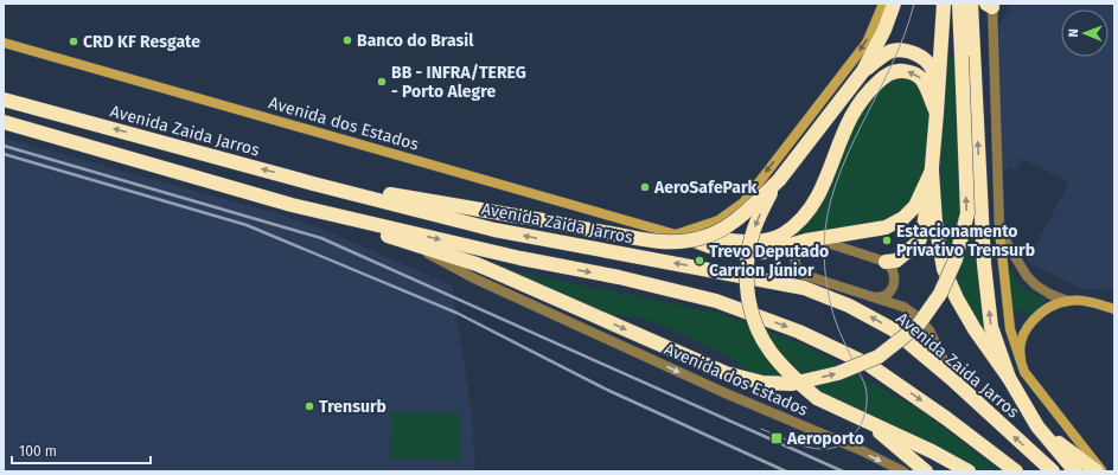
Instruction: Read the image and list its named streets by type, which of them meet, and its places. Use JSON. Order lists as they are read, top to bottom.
{
  "streets": {
    "highway": ["Avenida Zaida Jarros"],
    "street": ["Avenida dos Estados"]
  },
  "one_way": ["Avenida dos Estados"],
  "places": {
    "other": [
      "Banco do Brasil",
      "CRD KF Resgate",
      "BB - INFRA/TEREG - Porto Alegre",
      "AeroSafePark",
      "Estacionamento Privativo Trensurb",
      "Trevo Deputado Carrion Júnior",
      "Trensurb"
    ],
    "transit": ["Aeroporto"]
  },
  "scale_bar": "100 m",
  "north": "left"
}
